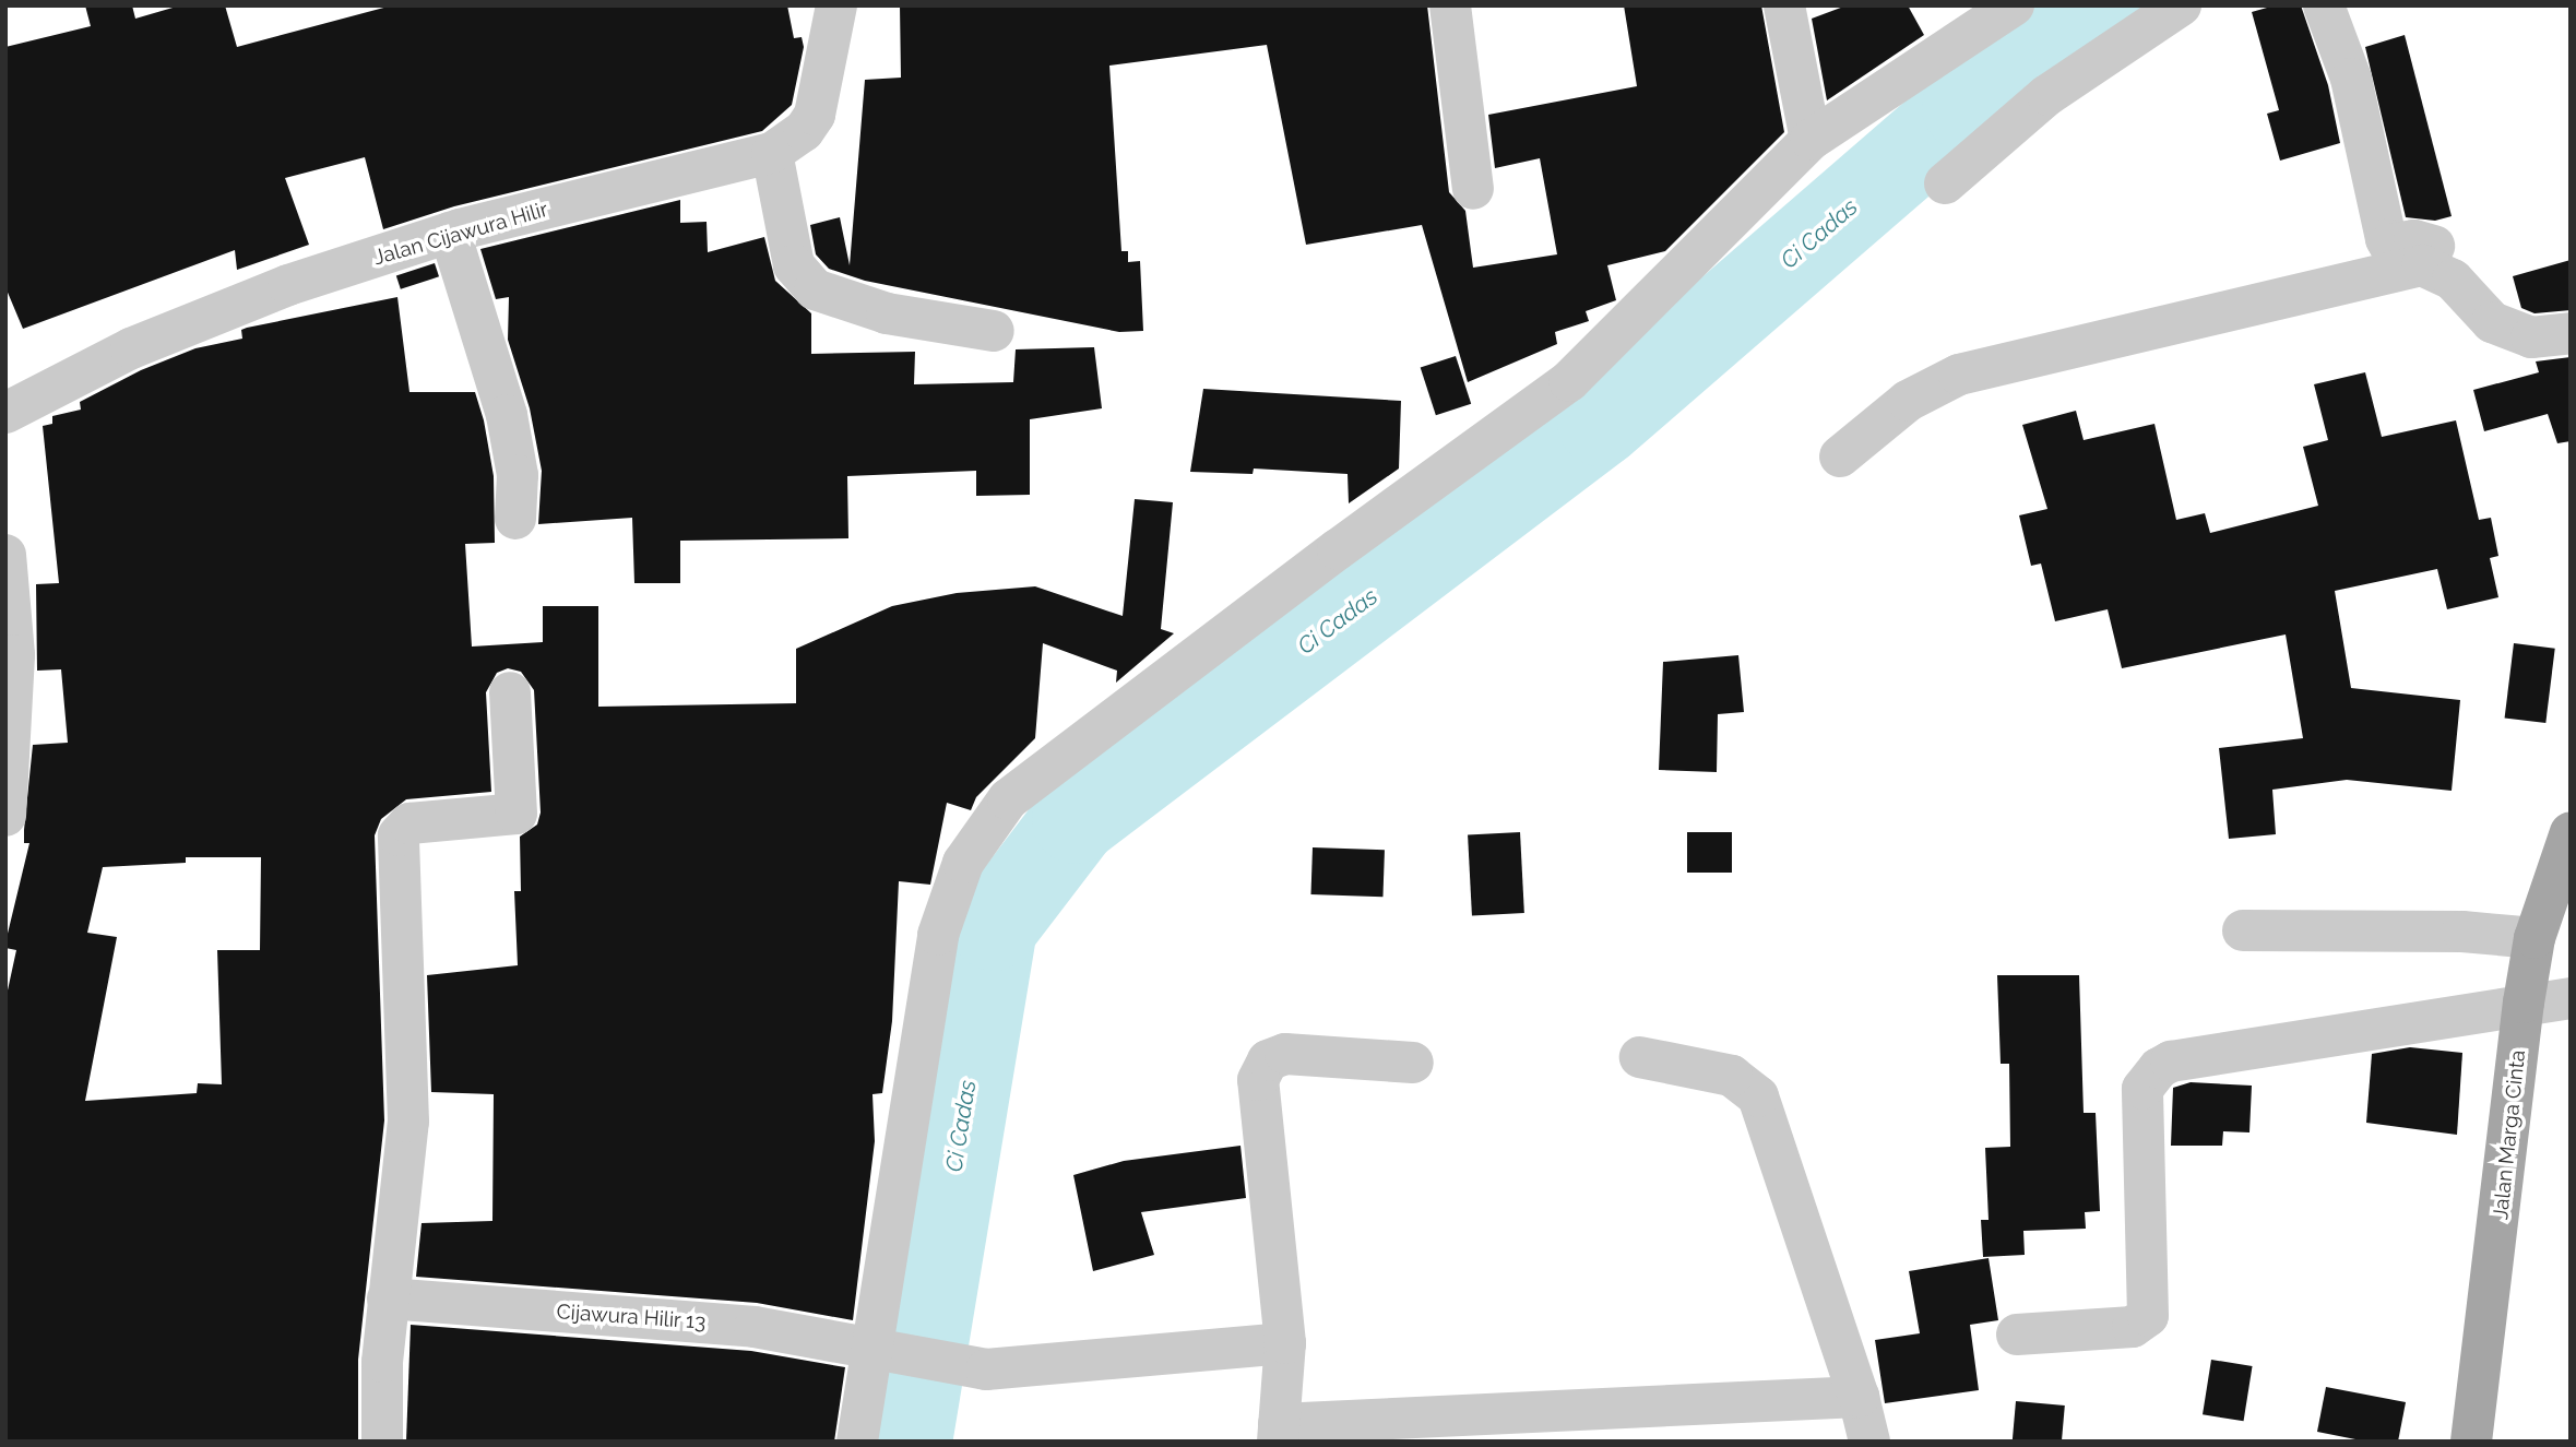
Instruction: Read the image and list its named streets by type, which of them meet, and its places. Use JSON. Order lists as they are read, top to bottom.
{
  "streets": {
    "main road": ["Jalan Marga Cinta"],
    "street": ["Jalan Cijawura Hilir", "Cijawura Hilir 13"]
  },
  "water": ["Ci Cadas"]
}
